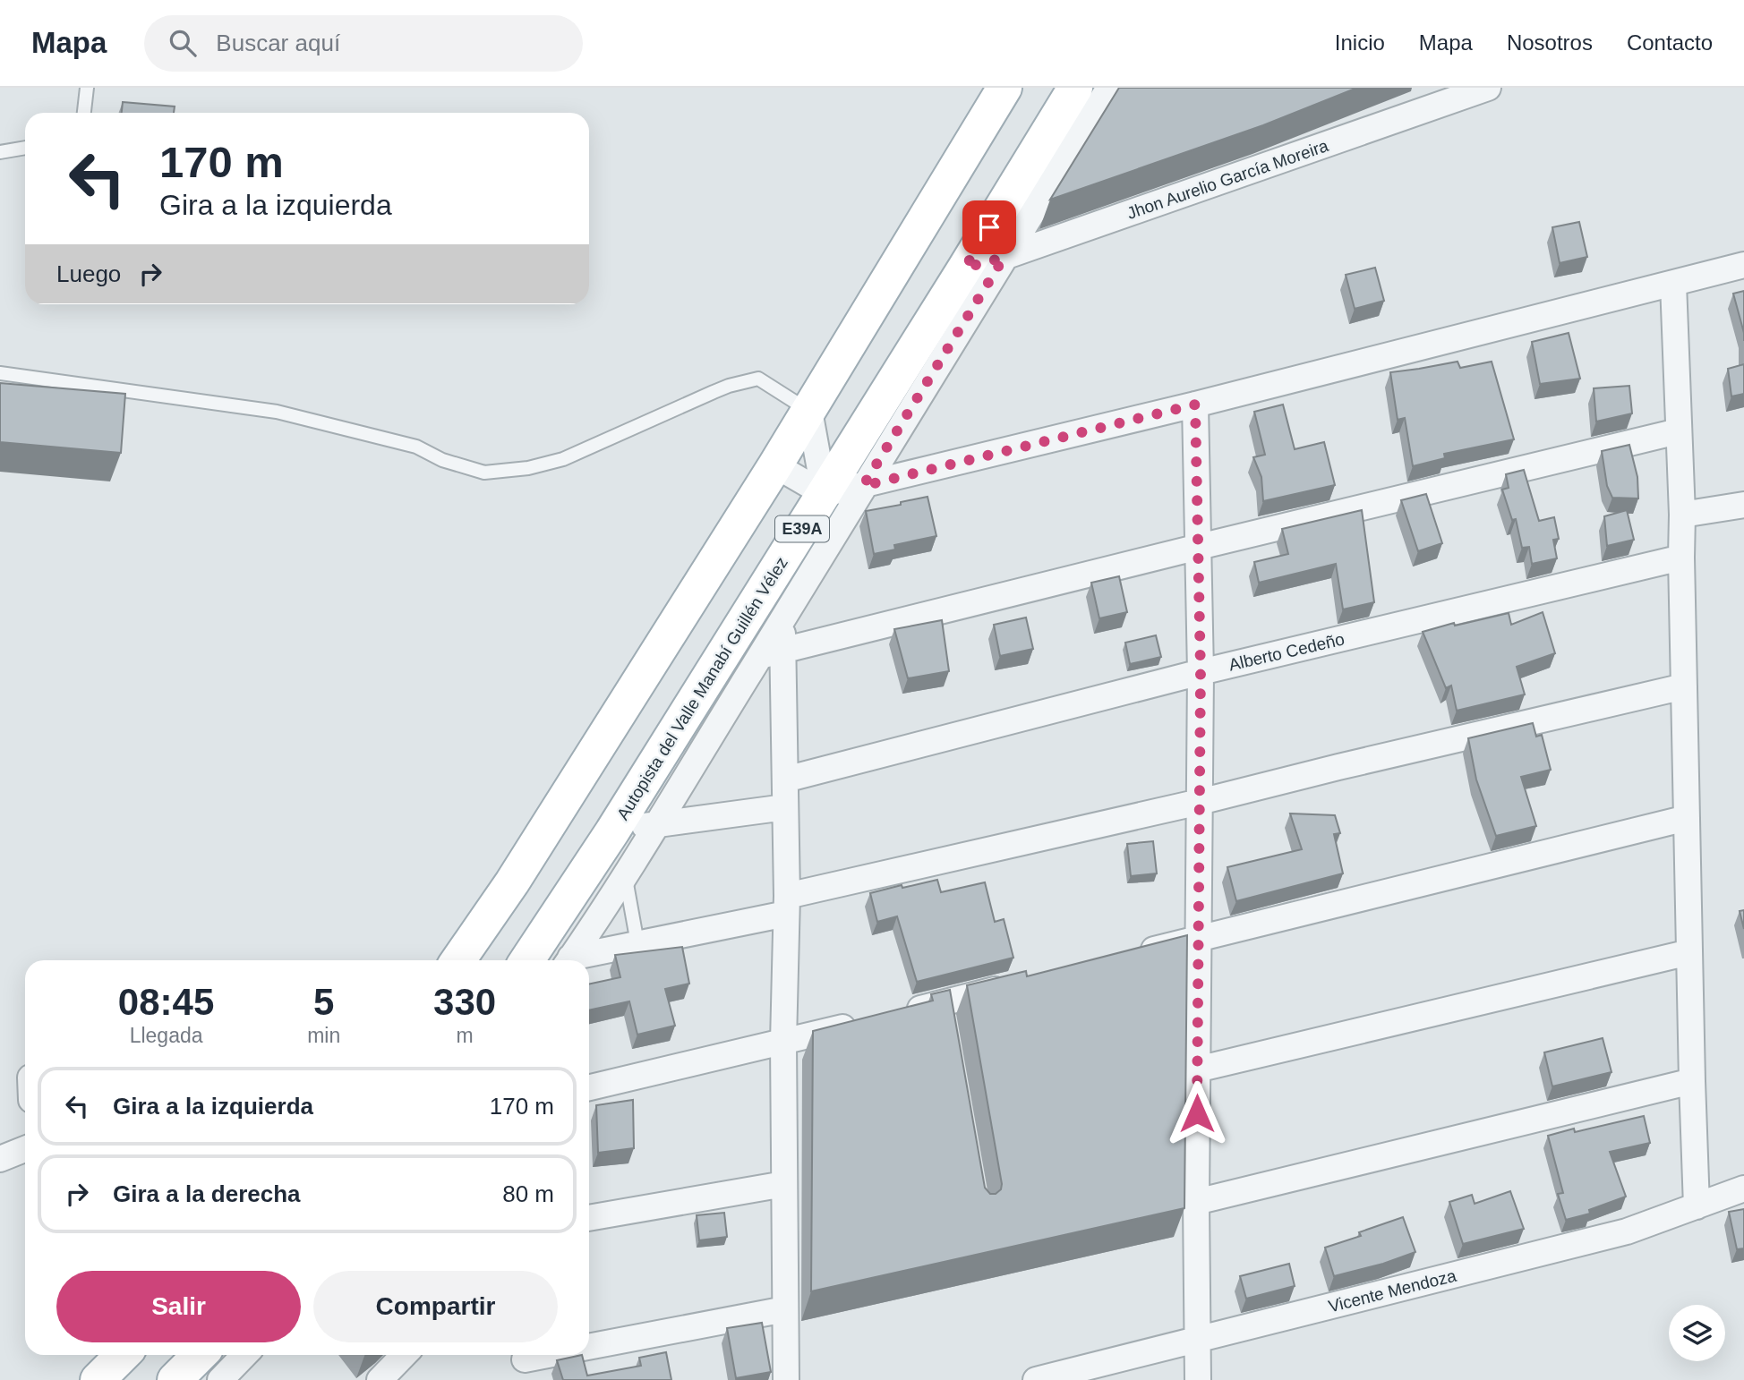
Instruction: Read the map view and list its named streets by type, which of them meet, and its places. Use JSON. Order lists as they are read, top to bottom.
{
  "streets": {
    "main road": ["E39A", "Autopista del Valle Manabí Guillén Vélez"],
    "street": ["Jhon Aurelio García Moreira", "Alberto Cedeño", "Vicente Mendoza"]
  },
  "crossings": [
    ["Jhon Aurelio García Moreira", "Autopista del Valle Manabí Guillén Vélez"]
  ],
  "page": {
    "header": "Mapa",
    "search": "Buscar aquí",
    "nav": [
      "Inicio",
      "Mapa",
      "Nosotros",
      "Contacto"
    ],
    "turn": ["170 m", "Gira a la izquierda"],
    "then": "Luego",
    "eta": [
      "08:45",
      "Llegada",
      "5",
      "min",
      "330",
      "m"
    ],
    "list": [
      {
        "name": "Gira a la izquierda",
        "value": "170 m"
      },
      {
        "name": "Gira a la derecha",
        "value": "80 m"
      }
    ],
    "buttons": ["Salir", "Compartir"]
  }
}
